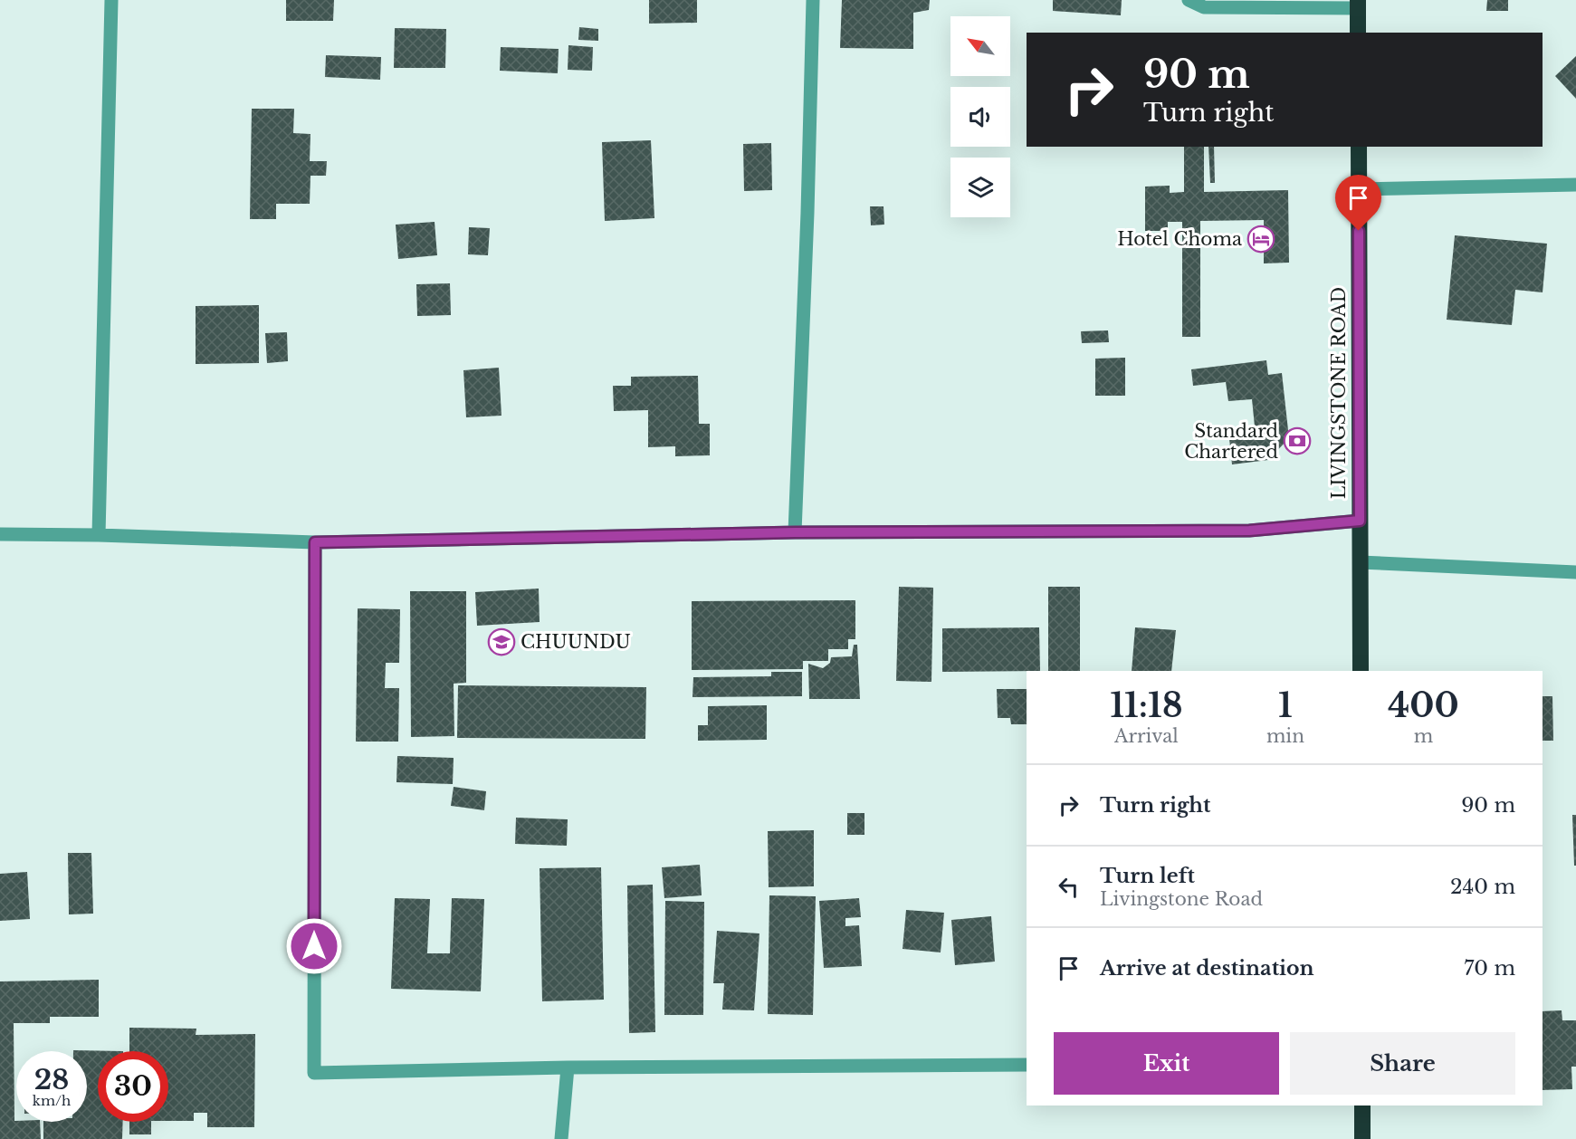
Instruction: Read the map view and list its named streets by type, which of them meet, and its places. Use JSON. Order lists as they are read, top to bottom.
{
  "streets": {
    "highway": ["LIVINGSTONE ROAD"]
  },
  "places": {
    "hotel": ["Hotel Choma"],
    "bank": ["Standard Chartered"],
    "school or university": ["CHUUNDU"]
  },
  "north": "top left",
  "page": {
    "turn": ["90 m", "Turn right"],
    "eta": [
      "11:18",
      "Arrival",
      "1",
      "min",
      "400",
      "m"
    ],
    "list": [
      {
        "name": "Turn right",
        "value": "90 m"
      },
      {
        "name": "Turn left",
        "note": "Livingstone Road",
        "value": "240 m"
      },
      {
        "name": "Arrive at destination",
        "value": "70 m"
      }
    ],
    "buttons": ["Exit", "Share"],
    "speed": "28 km/h",
    "limit": "30"
  }
}
